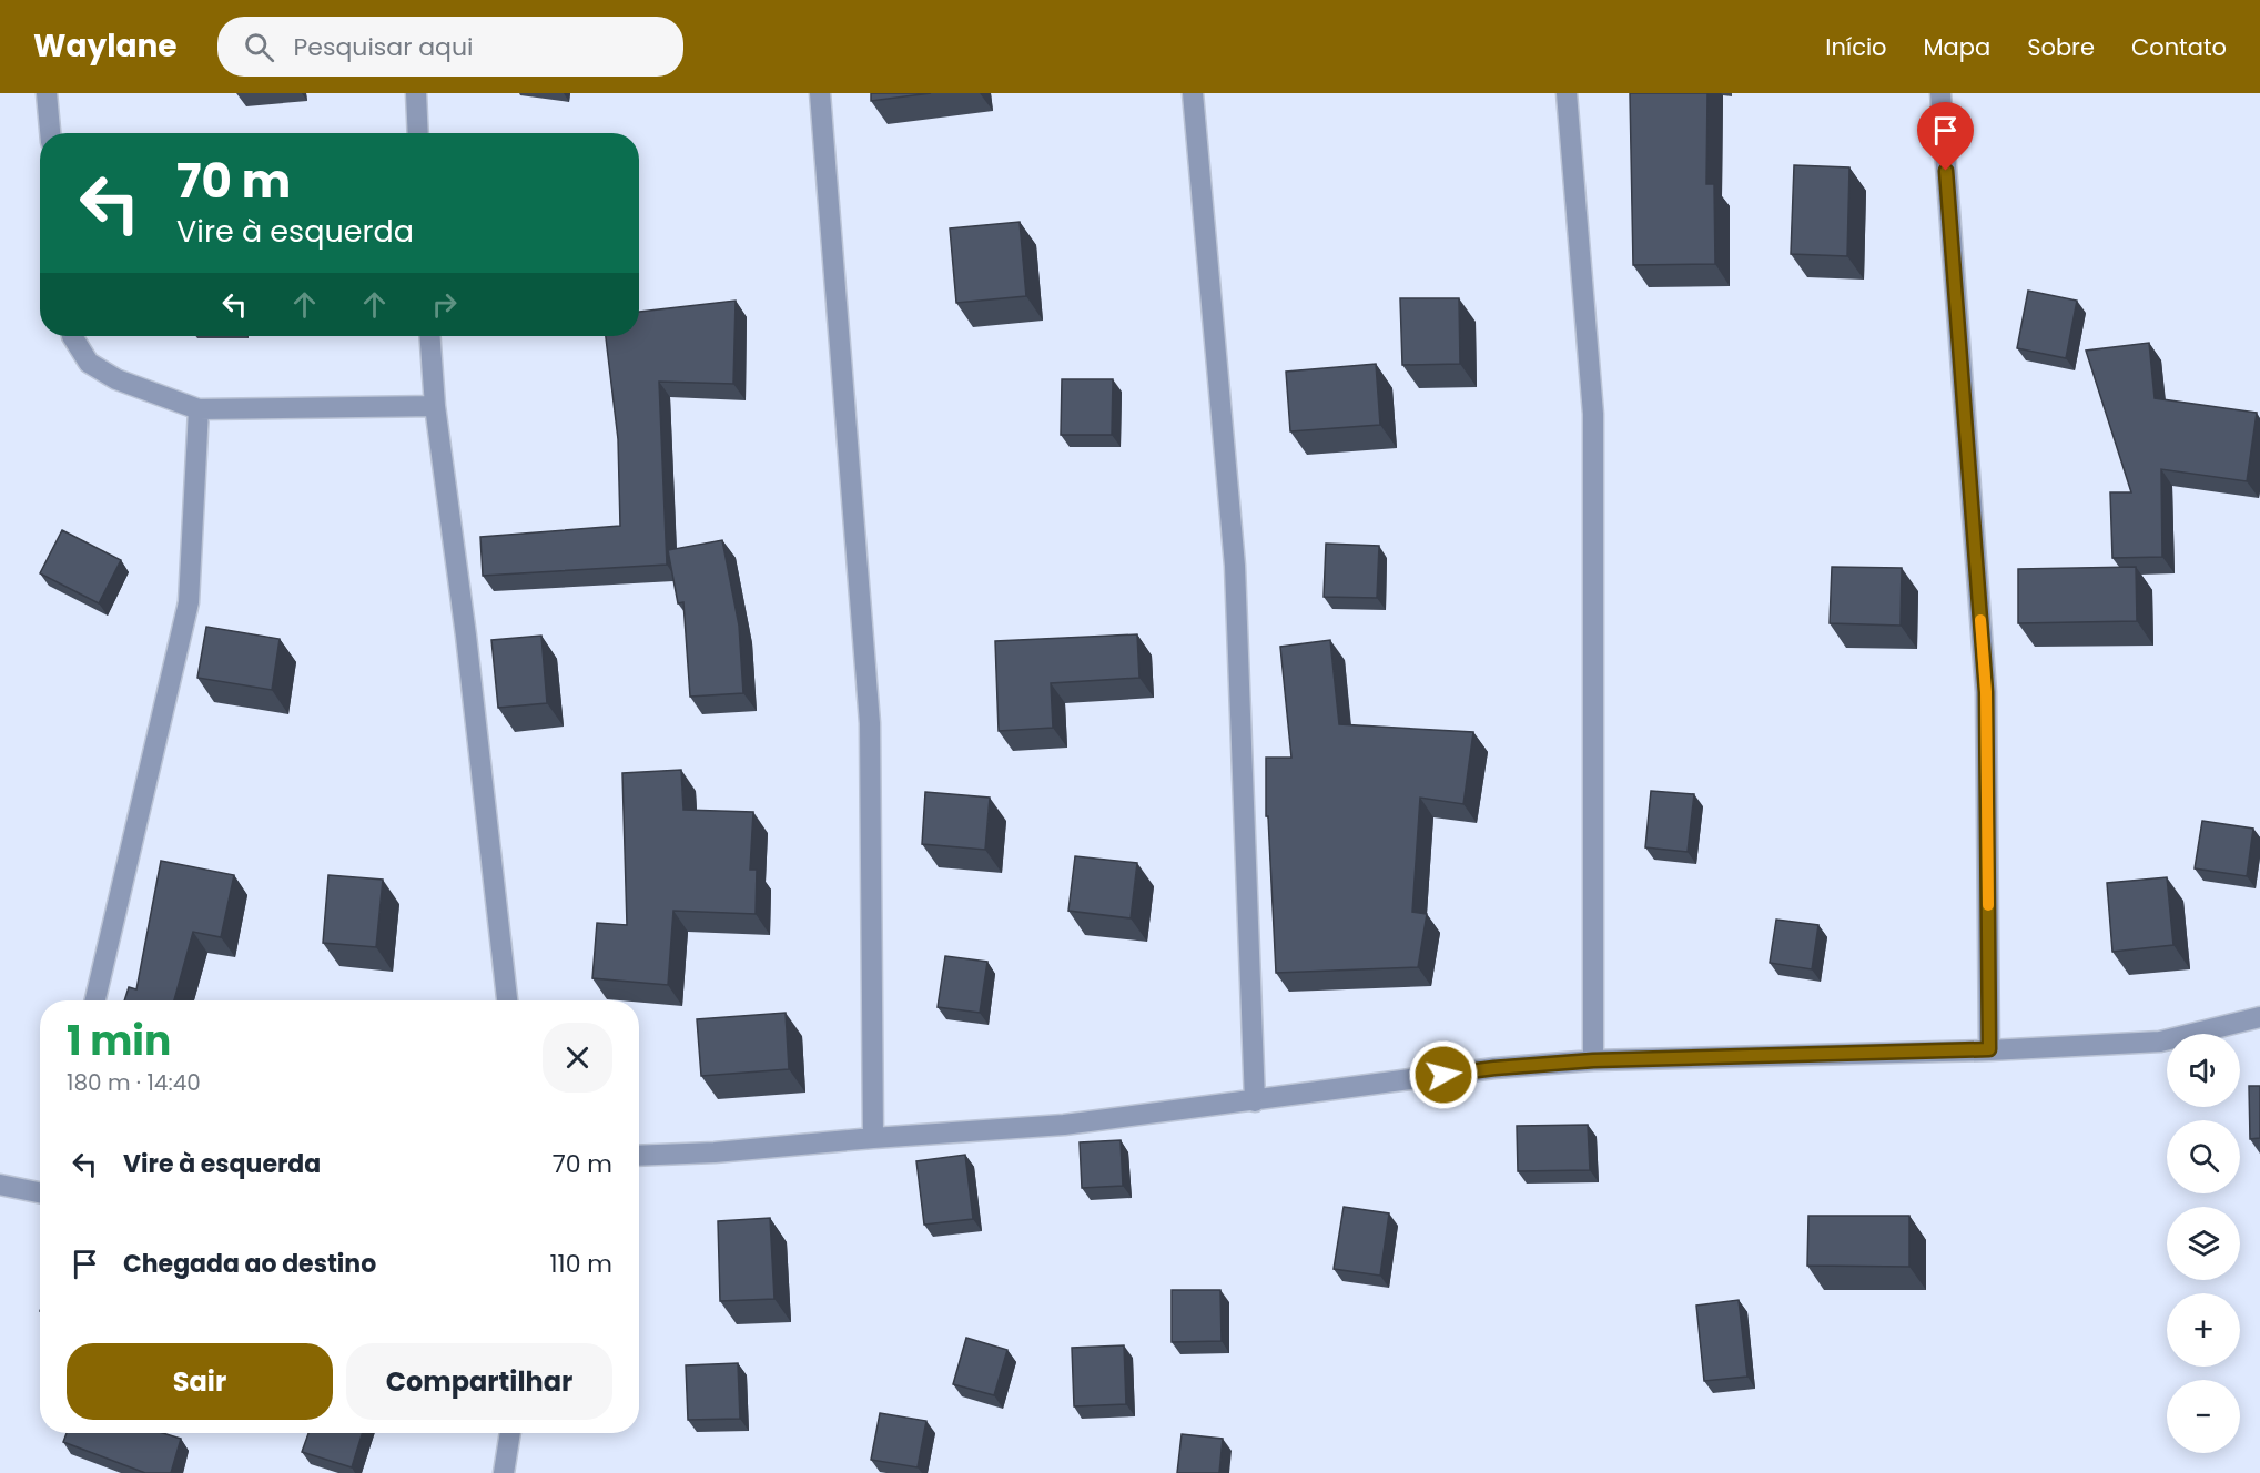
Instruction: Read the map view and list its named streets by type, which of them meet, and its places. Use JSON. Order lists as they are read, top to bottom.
{
  "page": {
    "header": "Waylane",
    "search": "Pesquisar aqui",
    "nav": [
      "Início",
      "Mapa",
      "Sobre",
      "Contato"
    ],
    "turn": ["70 m", "Vire à esquerda"],
    "heading": ["1 min", "180 m · 14:40"],
    "map_buttons": ["+", "−"],
    "list": [
      {
        "name": "Vire à esquerda",
        "value": "70 m"
      },
      {
        "name": "Chegada ao destino",
        "value": "110 m"
      }
    ],
    "buttons": ["Sair", "Compartilhar"]
  }
}
